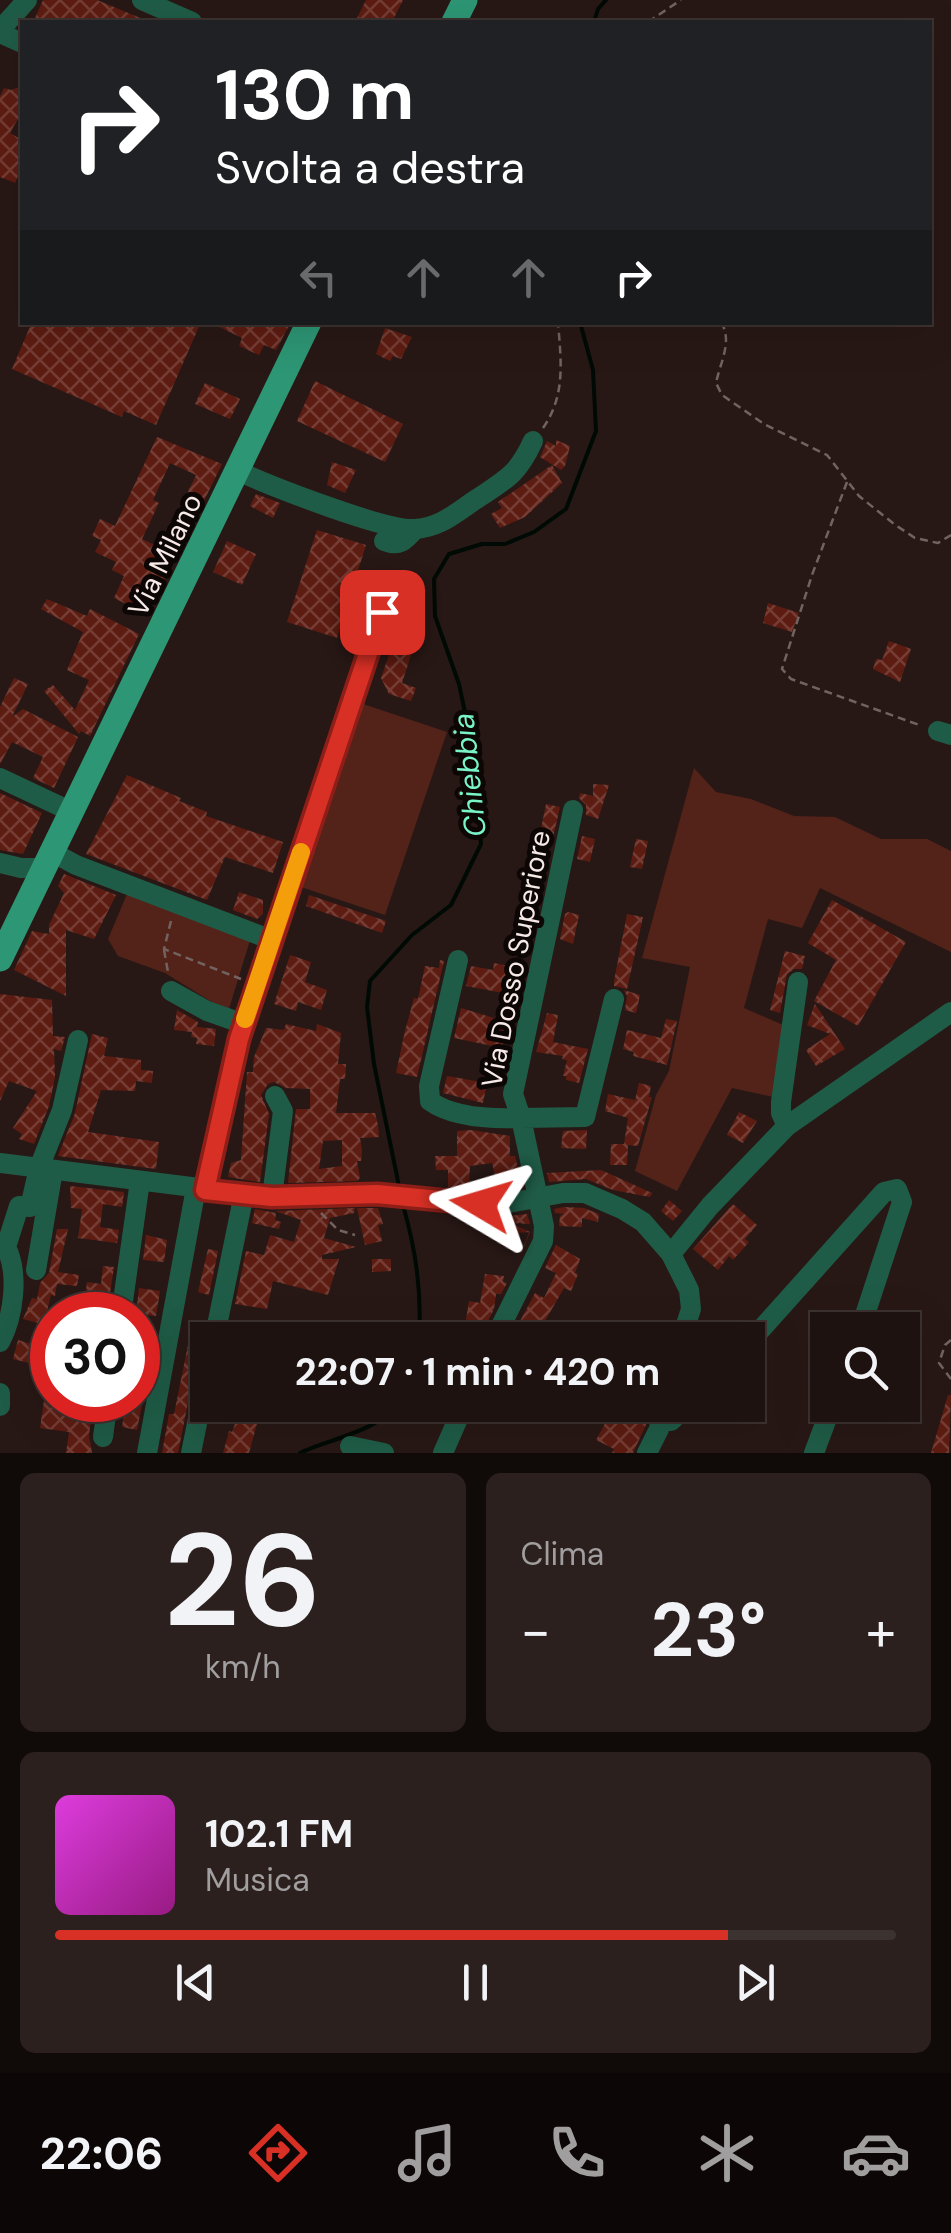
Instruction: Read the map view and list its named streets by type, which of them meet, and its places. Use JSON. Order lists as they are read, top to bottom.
{
  "streets": {
    "main road": ["Via Milano"],
    "street": ["Via Dosso Superiore"]
  },
  "water": ["Chiebbia"],
  "page": {
    "turn": ["130 m", "Svolta a destra"],
    "limit": "30",
    "trip": "22:07 · 1 min · 420 m",
    "tile": [
      ["26", "km/h"],
      "Clima"
    ],
    "heat": ["−", "23°", "+"],
    "song": ["102.1 FM", "Musica"],
    "tabs": "22:06"
  }
}
